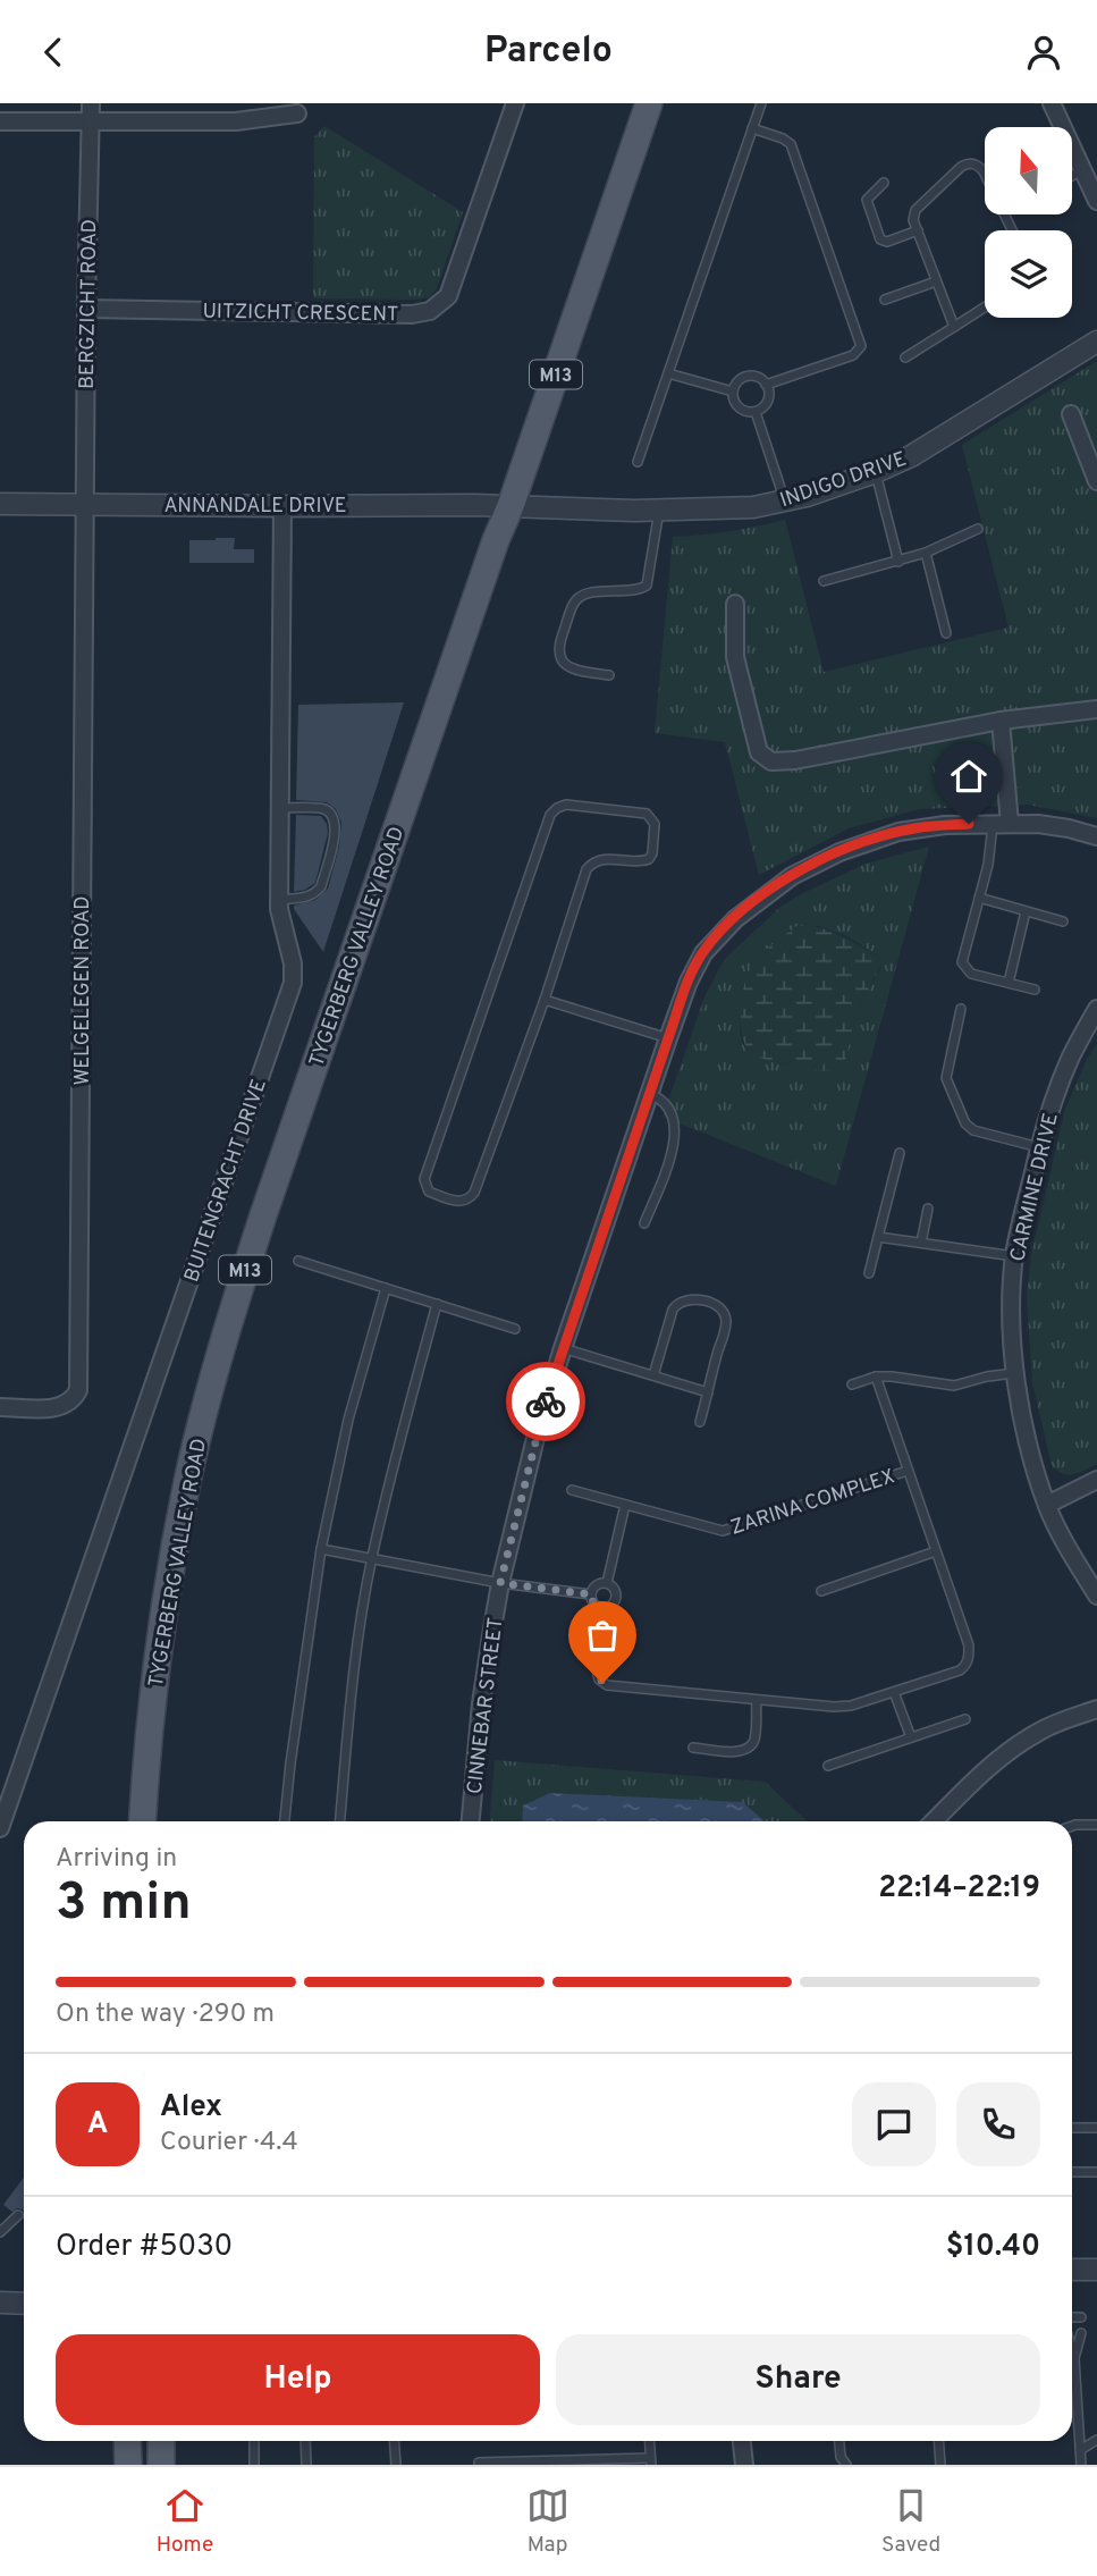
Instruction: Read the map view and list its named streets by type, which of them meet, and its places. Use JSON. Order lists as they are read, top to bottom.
{
  "streets": {
    "main road": ["M13", "TYGERBERG VALLEY ROAD"],
    "street": [
      "BERGZICHT ROAD",
      "UITZICHT CRESCENT",
      "INDIGO DRIVE",
      "ANNANDALE DRIVE",
      "WELGELEGEN ROAD",
      "BUITENGRACHT DRIVE",
      "CARMINE DRIVE",
      "CINNEBAR STREET"
    ],
    "lane": ["ZARINA COMPLEX"]
  },
  "crossings": [
    ["BERGZICHT ROAD", "UITZICHT CRESCENT"],
    ["BERGZICHT ROAD", "ANNANDALE DRIVE"],
    ["BERGZICHT ROAD", "WELGELEGEN ROAD"],
    ["INDIGO DRIVE", "ANNANDALE DRIVE"],
    ["INDIGO DRIVE", "TYGERBERG VALLEY ROAD"],
    ["ANNANDALE DRIVE", "TYGERBERG VALLEY ROAD"],
    ["ANNANDALE DRIVE", "WELGELEGEN ROAD"],
    ["ANNANDALE DRIVE", "BUITENGRACHT DRIVE"]
  ],
  "north": "top",
  "page": {
    "header": "Parcelo",
    "heading": ["3 min", "Arriving in", "22:14–22:19"],
    "panel": [
      "Alex",
      "Courier · 4.4",
      "Order #5030",
      "$10.40"
    ],
    "bar": "On the way · 290 m",
    "round": "A",
    "buttons": ["Help", "Share"],
    "tabs": ["Home", "Map", "Saved"]
  }
}
